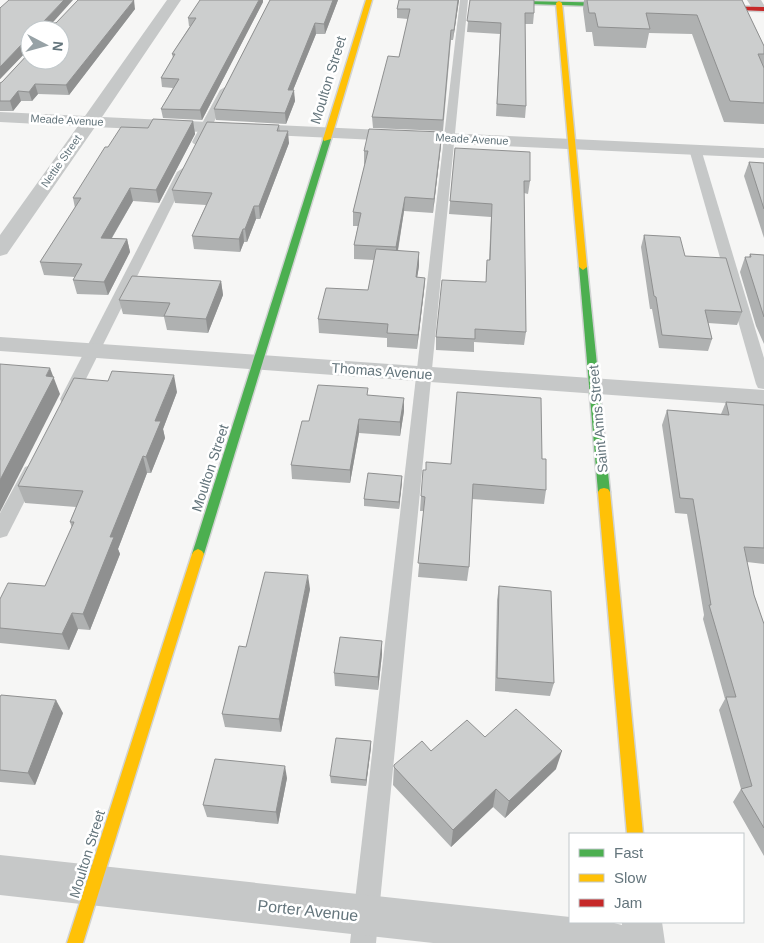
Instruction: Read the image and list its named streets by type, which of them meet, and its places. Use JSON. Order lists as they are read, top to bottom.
{
  "streets": {
    "street": [
      "Moulton Street",
      "Meade Avenue",
      "Nettie Street",
      "Thomas Avenue",
      "Saint Anns Street",
      "Porter Avenue"
    ]
  },
  "crossings": [
    ["Moulton Street", "Meade Avenue"],
    ["Moulton Street", "Thomas Avenue"],
    ["Moulton Street", "Porter Avenue"],
    ["Meade Avenue", "Nettie Street"],
    ["Meade Avenue", "Saint Anns Street"],
    ["Thomas Avenue", "Saint Anns Street"]
  ],
  "legend": ["Fast", "Slow", "Jam"],
  "north": "right"
}
